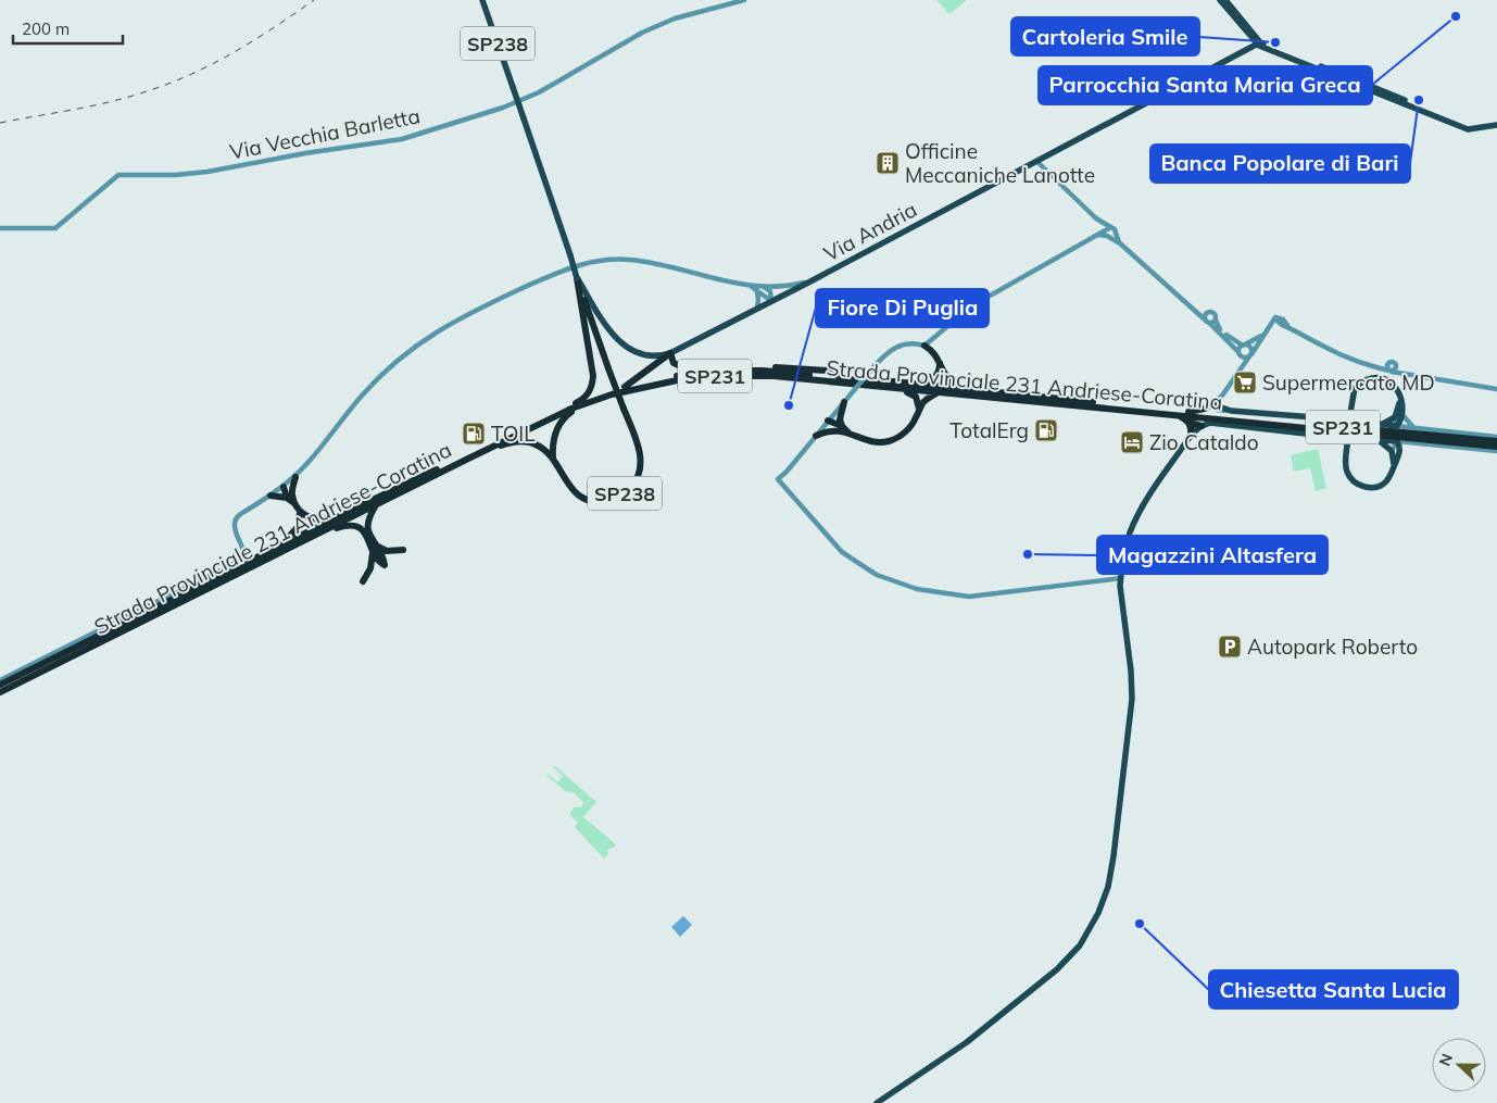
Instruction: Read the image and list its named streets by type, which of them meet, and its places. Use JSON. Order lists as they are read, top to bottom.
{
  "streets": {
    "highway": ["SP238", "SP231", "Strada Provinciale 231 Andriese-Coratina"],
    "main road": ["Via Andria"],
    "street": ["Via Vecchia Barletta"]
  },
  "places": {
    "other": [
      "Parrocchia Santa Maria Greca",
      "Cartoleria Smile",
      "Banca Popolare di Bari",
      "Fiore Di Puglia",
      "Magazzini Altasfera",
      "Chiesetta Santa Lucia"
    ],
    "building": ["Officine Meccaniche Lanotte"],
    "supermarket": ["Supermercato MD"],
    "fuel station": ["TotalErg", "TOIL"],
    "hotel": ["Zio Cataldo"],
    "parking": ["Autopark Roberto"]
  },
  "scale_bar": "200 m",
  "north": "left"
}
